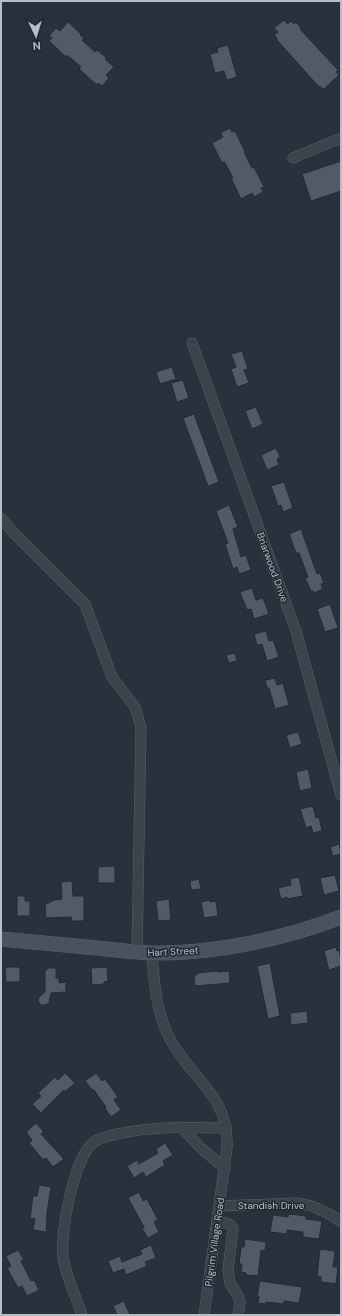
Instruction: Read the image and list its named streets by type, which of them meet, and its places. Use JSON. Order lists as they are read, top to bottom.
{
  "streets": {
    "street": [
      "Briarwood Drive",
      "Hart Street",
      "Standish Drive",
      "Pilgrim Village Road"
    ]
  },
  "crossings": [
    ["Hart Street", "Pilgrim Village Road"],
    ["Standish Drive", "Pilgrim Village Road"]
  ],
  "north": "bottom"
}
